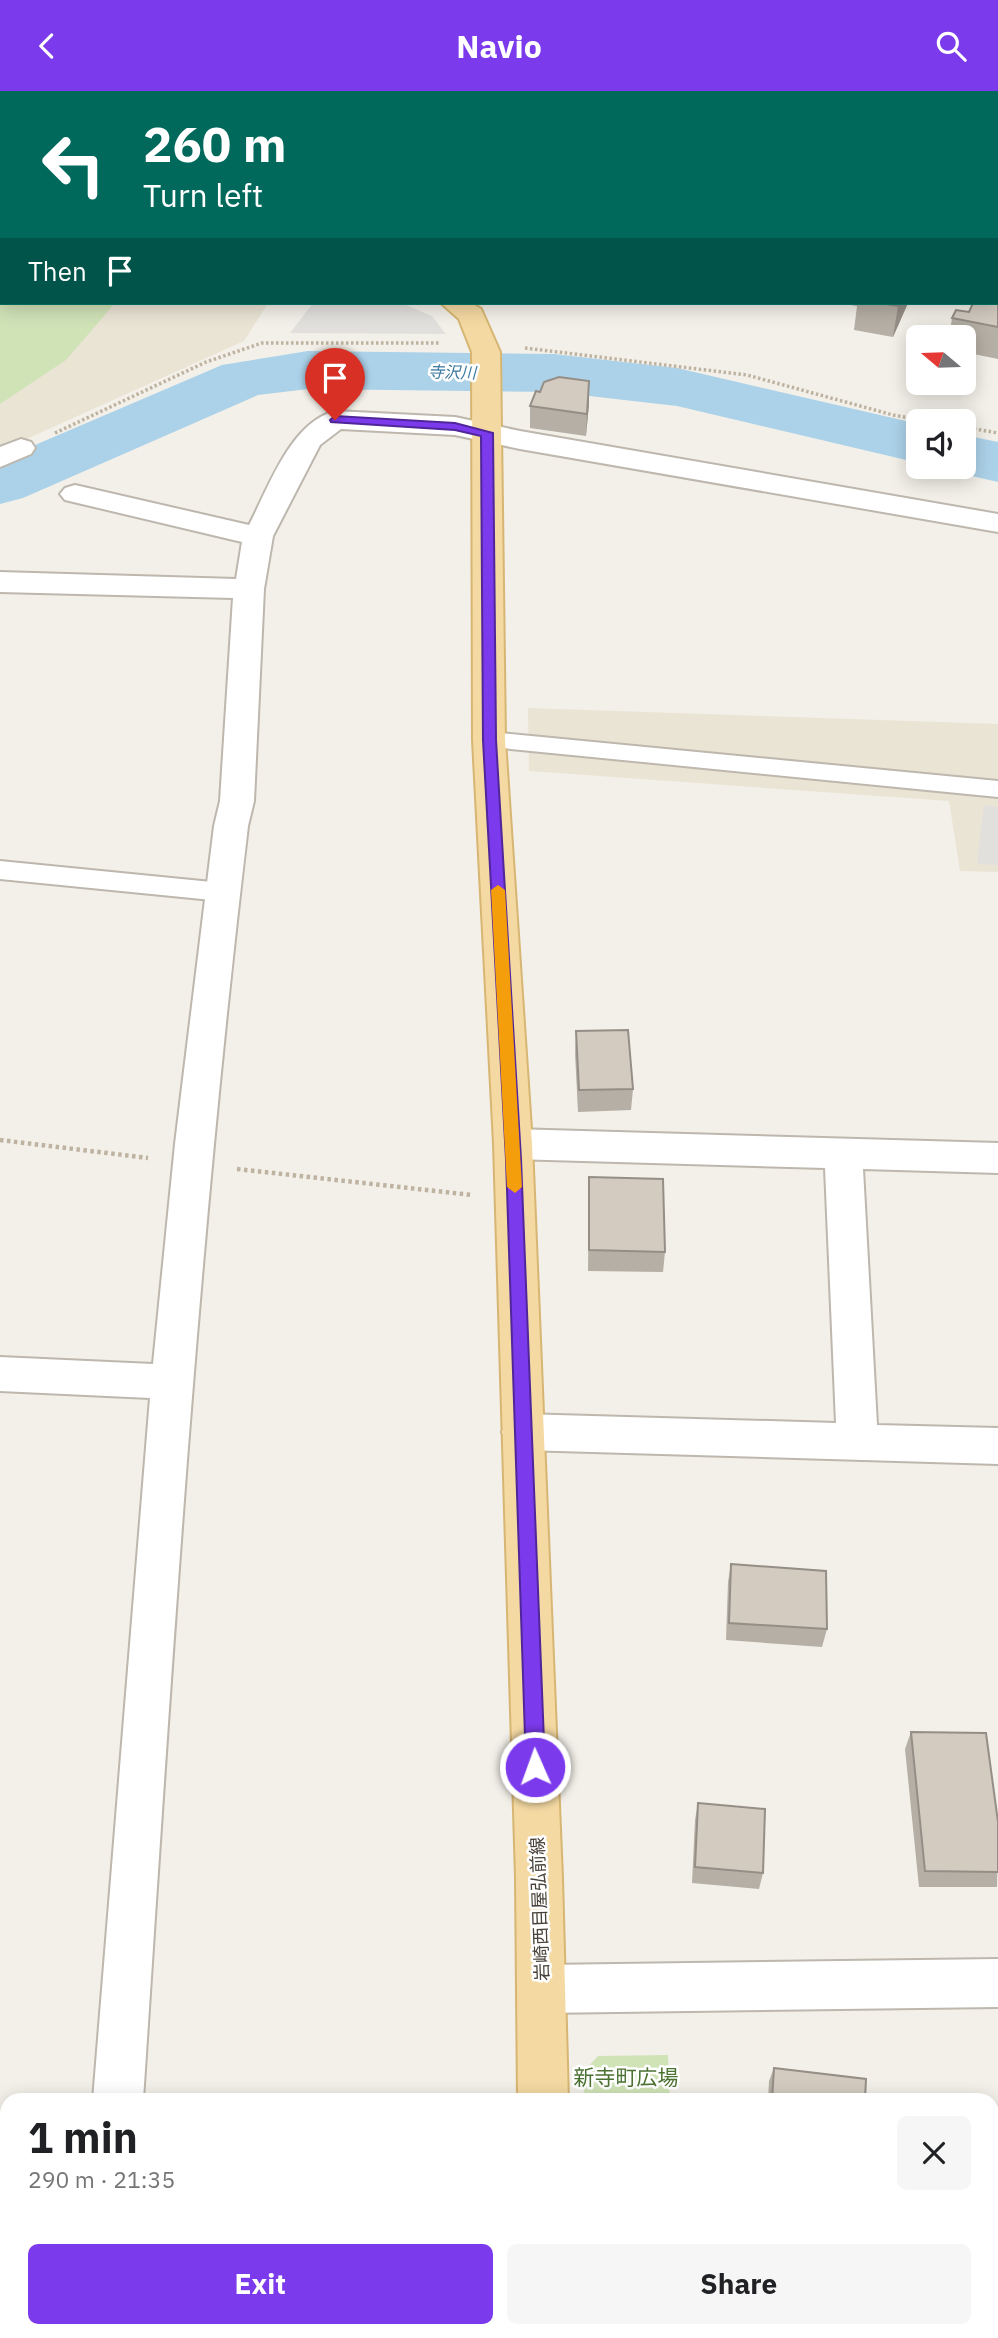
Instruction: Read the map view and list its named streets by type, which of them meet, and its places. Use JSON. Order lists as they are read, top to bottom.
{
  "streets": {
    "main road": ["岩崎西目屋弘前線"]
  },
  "water": ["寺沢川"],
  "parks": ["新寺町広場"],
  "north": "left",
  "page": {
    "header": "Navio",
    "turn": ["260 m", "Turn left"],
    "then": "Then",
    "heading": ["1 min", "290 m · 21:35"],
    "buttons": ["Exit", "Share"]
  }
}
